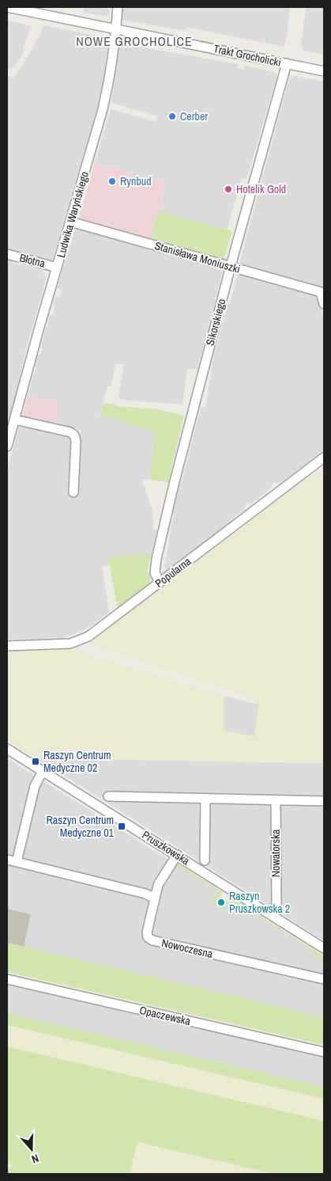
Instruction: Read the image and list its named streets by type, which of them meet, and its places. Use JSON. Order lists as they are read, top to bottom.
{
  "streets": {
    "street": [
      "Trakt Grocholicki",
      "Ludwika Waryńskiego",
      "Stanisława Moniuszki",
      "Błotna",
      "Sikorskiego",
      "Popularna",
      "Pruszkowska",
      "Nowatorska",
      "Nowoczesna",
      "Opaczewska"
    ]
  },
  "crossings": [
    ["Trakt Grocholicki", "Ludwika Waryńskiego"],
    ["Trakt Grocholicki", "Sikorskiego"],
    ["Ludwika Waryńskiego", "Stanisława Moniuszki"],
    ["Ludwika Waryńskiego", "Błotna"],
    ["Stanisława Moniuszki", "Sikorskiego"],
    ["Sikorskiego", "Popularna"]
  ],
  "districts": ["NOWE GROCHOLICE"],
  "places": {
    "other": [
      "Cerber",
      "Rynbud",
      "Hotelik Gold",
      "Raszyn Pruszkowska 2"
    ],
    "transit": ["Raszyn Centrum Medyczne 02", "Raszyn Centrum Medyczne 01"]
  },
  "north": "bottom"
}
